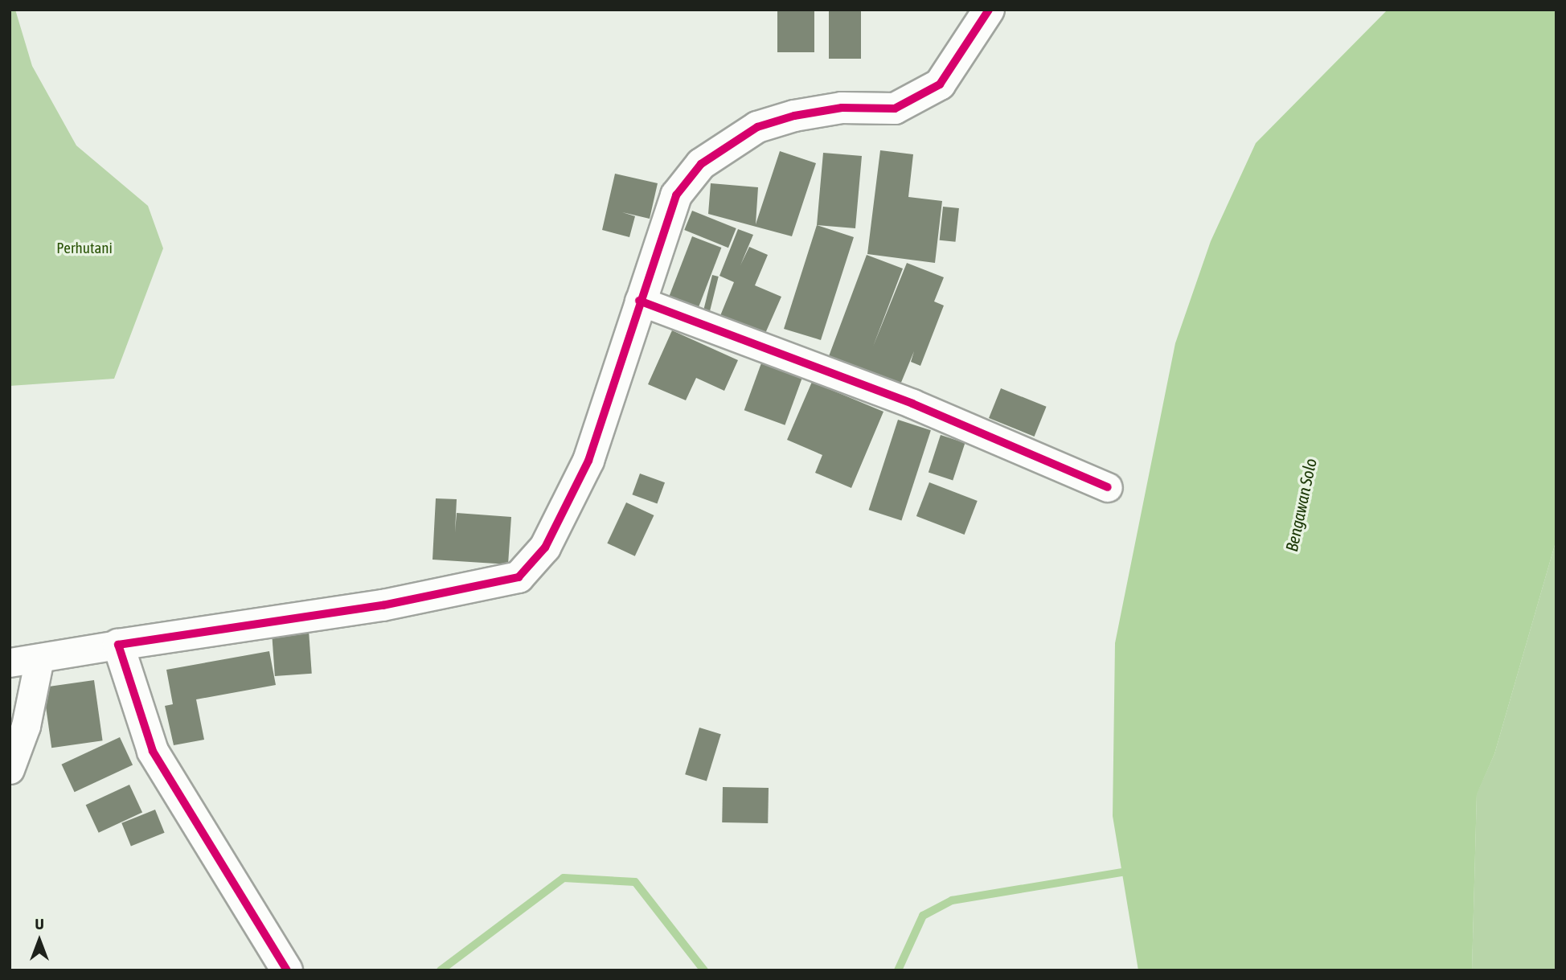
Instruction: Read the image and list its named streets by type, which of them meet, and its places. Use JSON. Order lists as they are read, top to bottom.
{
  "water": ["Bengawan Solo"],
  "parks": ["Perhutani"],
  "north": "top"
}
